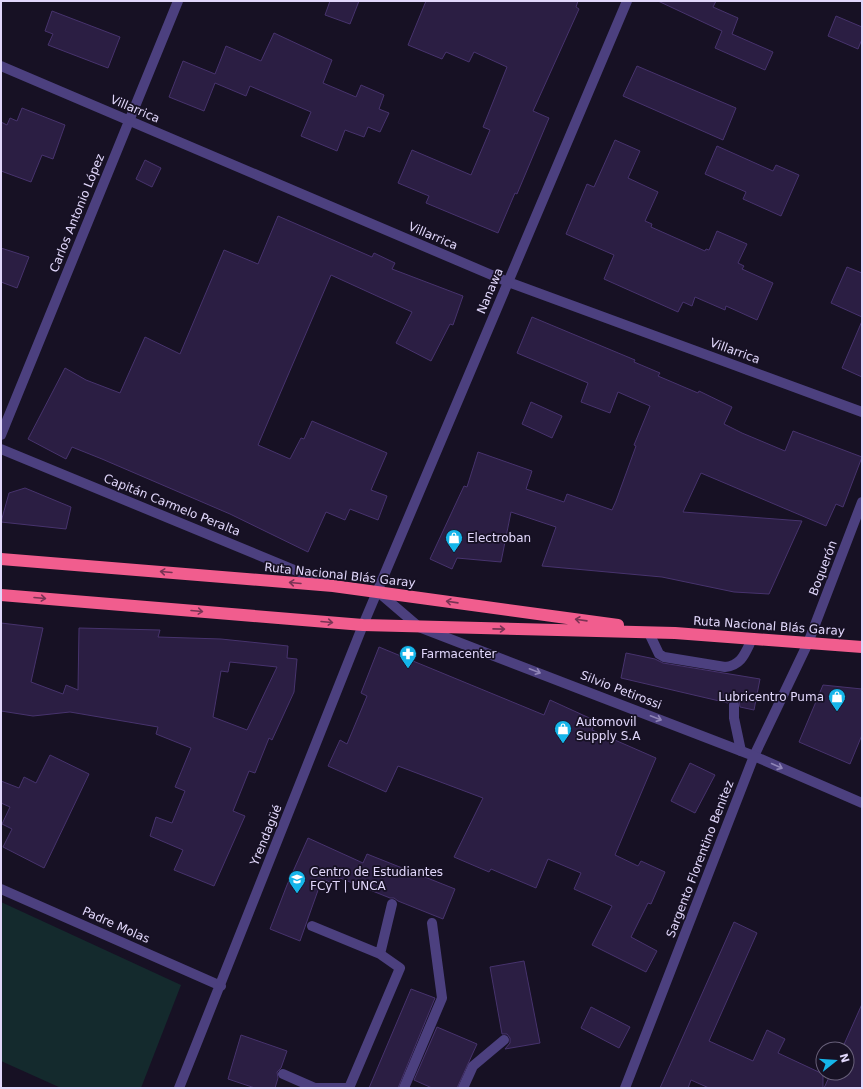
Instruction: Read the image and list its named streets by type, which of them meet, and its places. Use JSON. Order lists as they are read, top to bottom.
{
  "streets": {
    "highway": ["Ruta Nacional Blás Garay"],
    "street": [
      "Villarrica",
      "Carlos Antonio López",
      "Nanawa",
      "Capitán Carmelo Peralta",
      "Boquerón",
      "Silvio Petirossi",
      "Yrendagüé",
      "Sargento Florentino Benitez",
      "Padre Molas"
    ]
  },
  "crossings": [
    ["Villarrica", "Carlos Antonio López"],
    ["Villarrica", "Nanawa"],
    ["Nanawa", "Ruta Nacional Blás Garay"],
    ["Nanawa", "Silvio Petirossi"],
    ["Nanawa", "Yrendagüé"],
    ["Capitán Carmelo Peralta", "Ruta Nacional Blás Garay"],
    ["Boquerón", "Ruta Nacional Blás Garay"],
    ["Boquerón", "Sargento Florentino Benitez"],
    ["Ruta Nacional Blás Garay", "Silvio Petirossi"],
    ["Ruta Nacional Blás Garay", "Yrendagüé"],
    ["Ruta Nacional Blás Garay", "Sargento Florentino Benitez"],
    ["Silvio Petirossi", "Yrendagüé"],
    ["Silvio Petirossi", "Sargento Florentino Benitez"],
    ["Yrendagüé", "Padre Molas"]
  ],
  "one_way": ["Silvio Petirossi"],
  "places": {
    "shop": ["Electroban", "Lubricentro Puma", "Automovil Supply S.A"],
    "pharmacy": ["Farmacenter"],
    "school or university": ["Centro de Estudiantes FCyT | UNCA"]
  },
  "north": "right"
}
